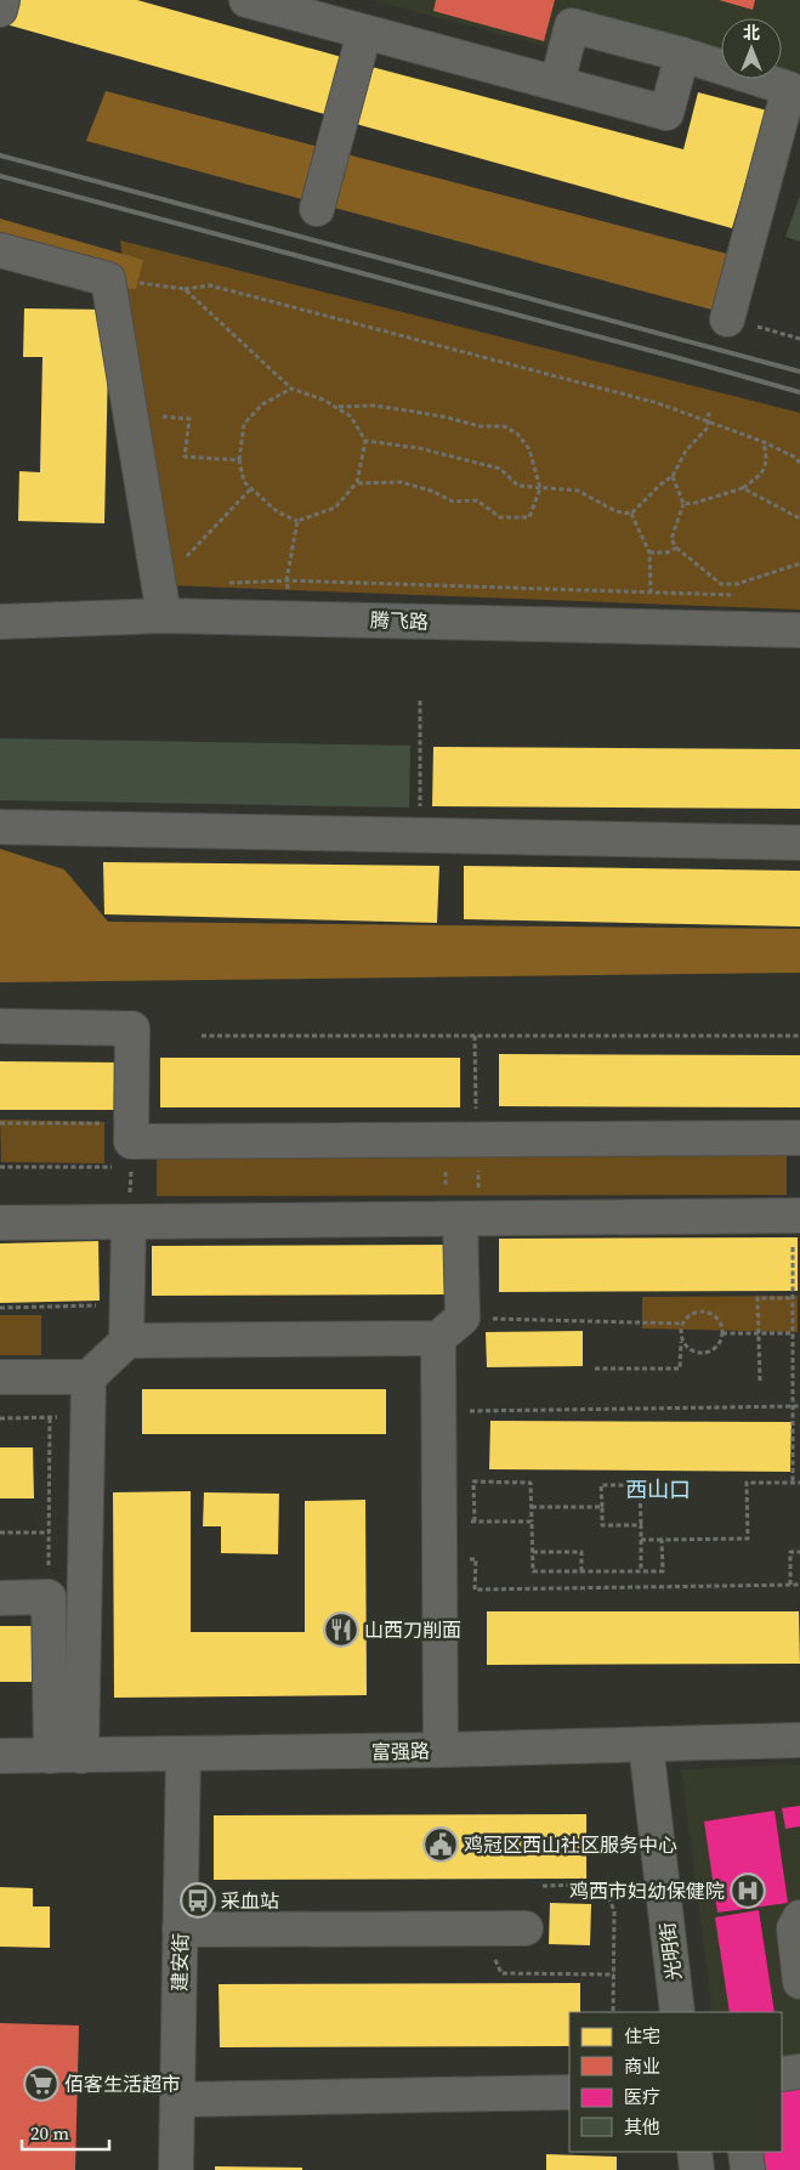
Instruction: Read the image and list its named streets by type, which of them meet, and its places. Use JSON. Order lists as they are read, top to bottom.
{
  "streets": {
    "street": [
      "腾飞路",
      "富强路",
      "光明街",
      "建安街"
    ]
  },
  "crossings": [
    ["富强路", "光明街"],
    ["富强路", "建安街"]
  ],
  "districts": ["西山口"],
  "places": {
    "restaurant": ["山西刀削面"],
    "public building": ["鸡冠区西山社区服务中心"],
    "hospital": ["鸡西市妇幼保健院"],
    "bus stop": ["采血站"],
    "supermarket": ["佰客生活超市"]
  },
  "legend": [
    "住宅",
    "商业",
    "医疗",
    "其他"
  ],
  "scale_bar": "20 m",
  "north": "top"
}
